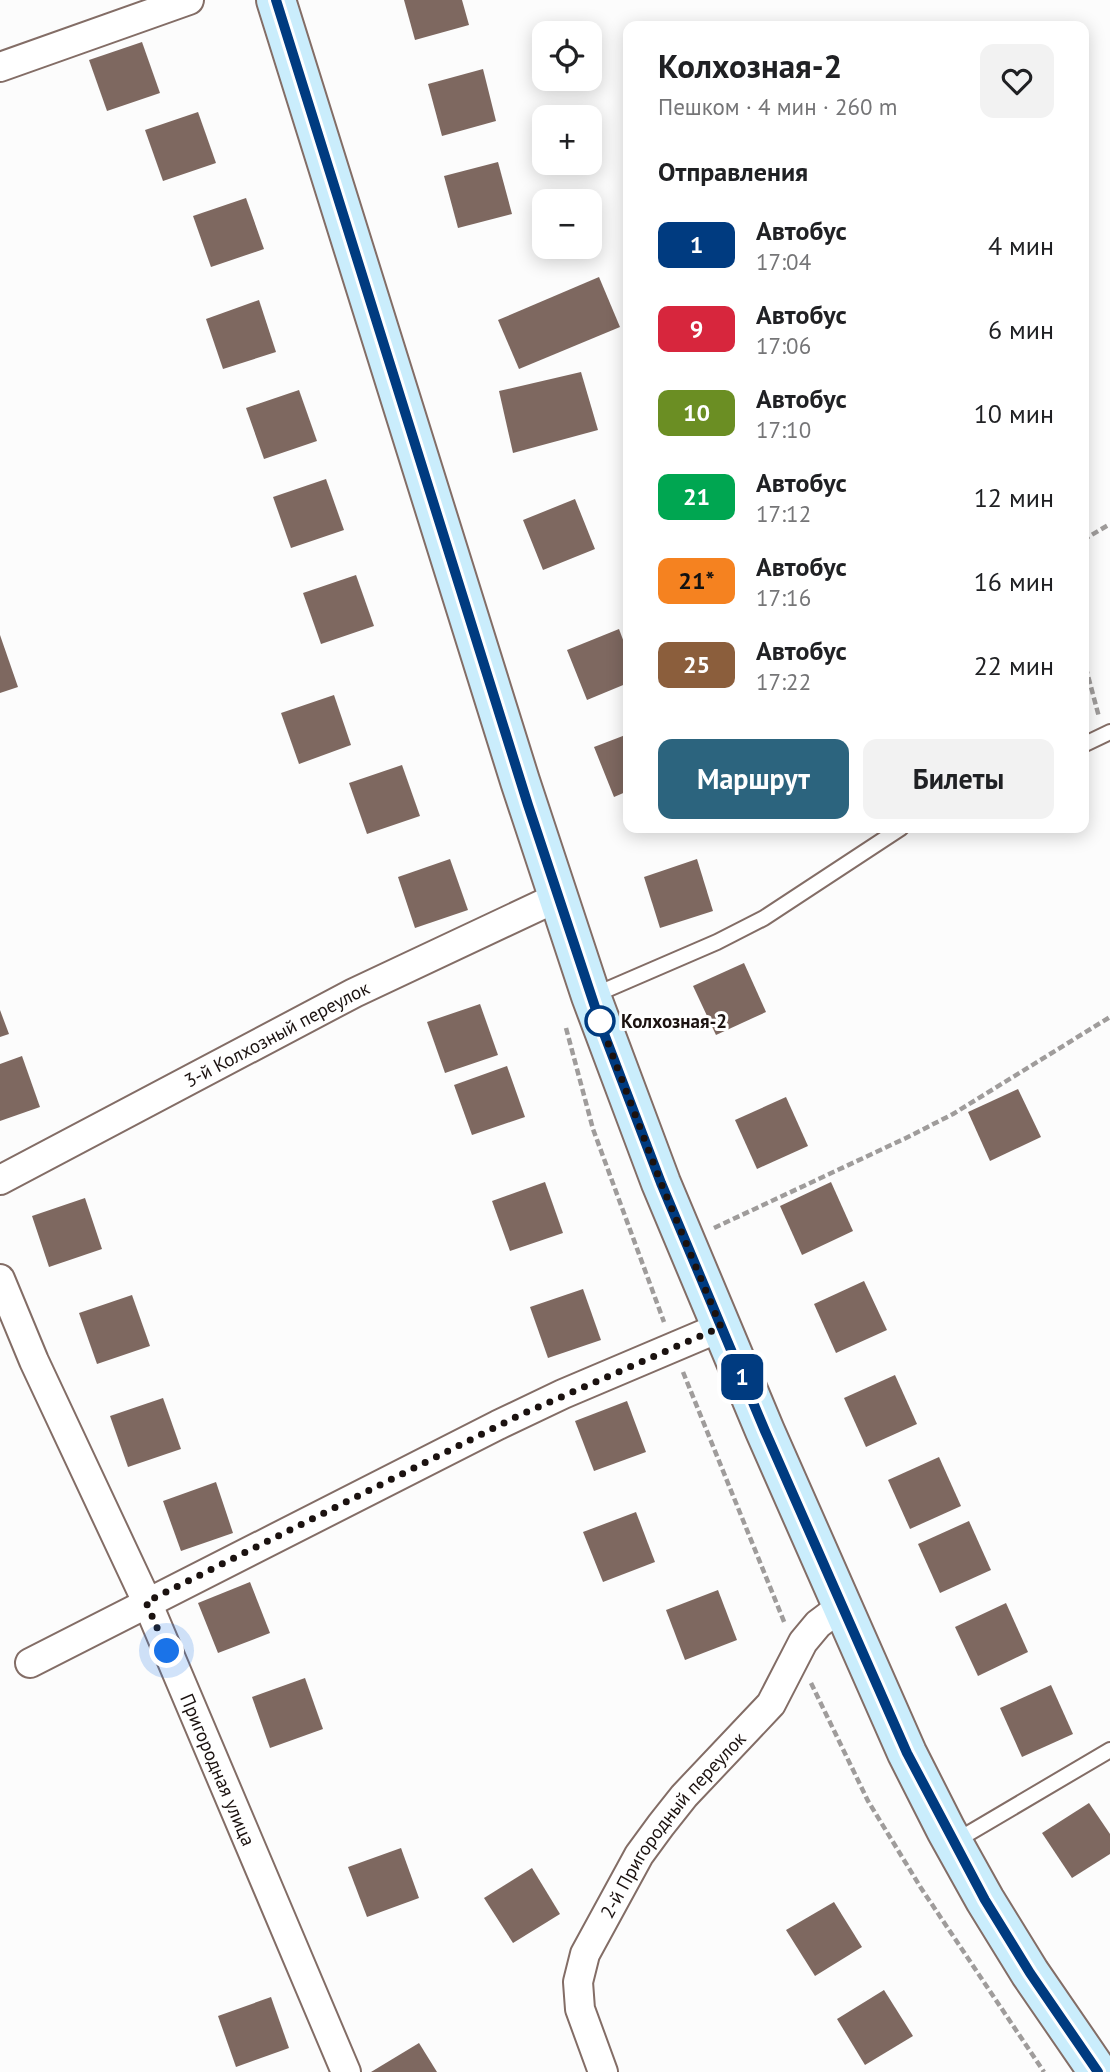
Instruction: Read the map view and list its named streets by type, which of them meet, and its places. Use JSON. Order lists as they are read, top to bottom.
{
  "streets": {
    "street": ["3-й Колхозный переулок", "Пригородная улица", "2-й Пригородный переулок"]
  },
  "places": ["Колхозная-2"],
  "lines": ["bus line 1"],
  "page": {
    "on_map": "1",
    "map_buttons": ["+", "−"],
    "heading": [
      ["Колхозная-2", "Пешком · 4 мин · 260 m"],
      "Отправления"
    ],
    "list": [
      {
        "mark": "1",
        "name": "Автобус",
        "note": "17:04",
        "value": "4 мин"
      },
      {
        "mark": "9",
        "name": "Автобус",
        "note": "17:06",
        "value": "6 мин"
      },
      {
        "mark": "10",
        "name": "Автобус",
        "note": "17:10",
        "value": "10 мин"
      },
      {
        "mark": "21",
        "name": "Автобус",
        "note": "17:12",
        "value": "12 мин"
      },
      {
        "mark": "21*",
        "name": "Автобус",
        "note": "17:16",
        "value": "16 мин"
      },
      {
        "mark": "25",
        "name": "Автобус",
        "note": "17:22",
        "value": "22 мин"
      }
    ],
    "buttons": ["Маршрут", "Билеты"]
  }
}
